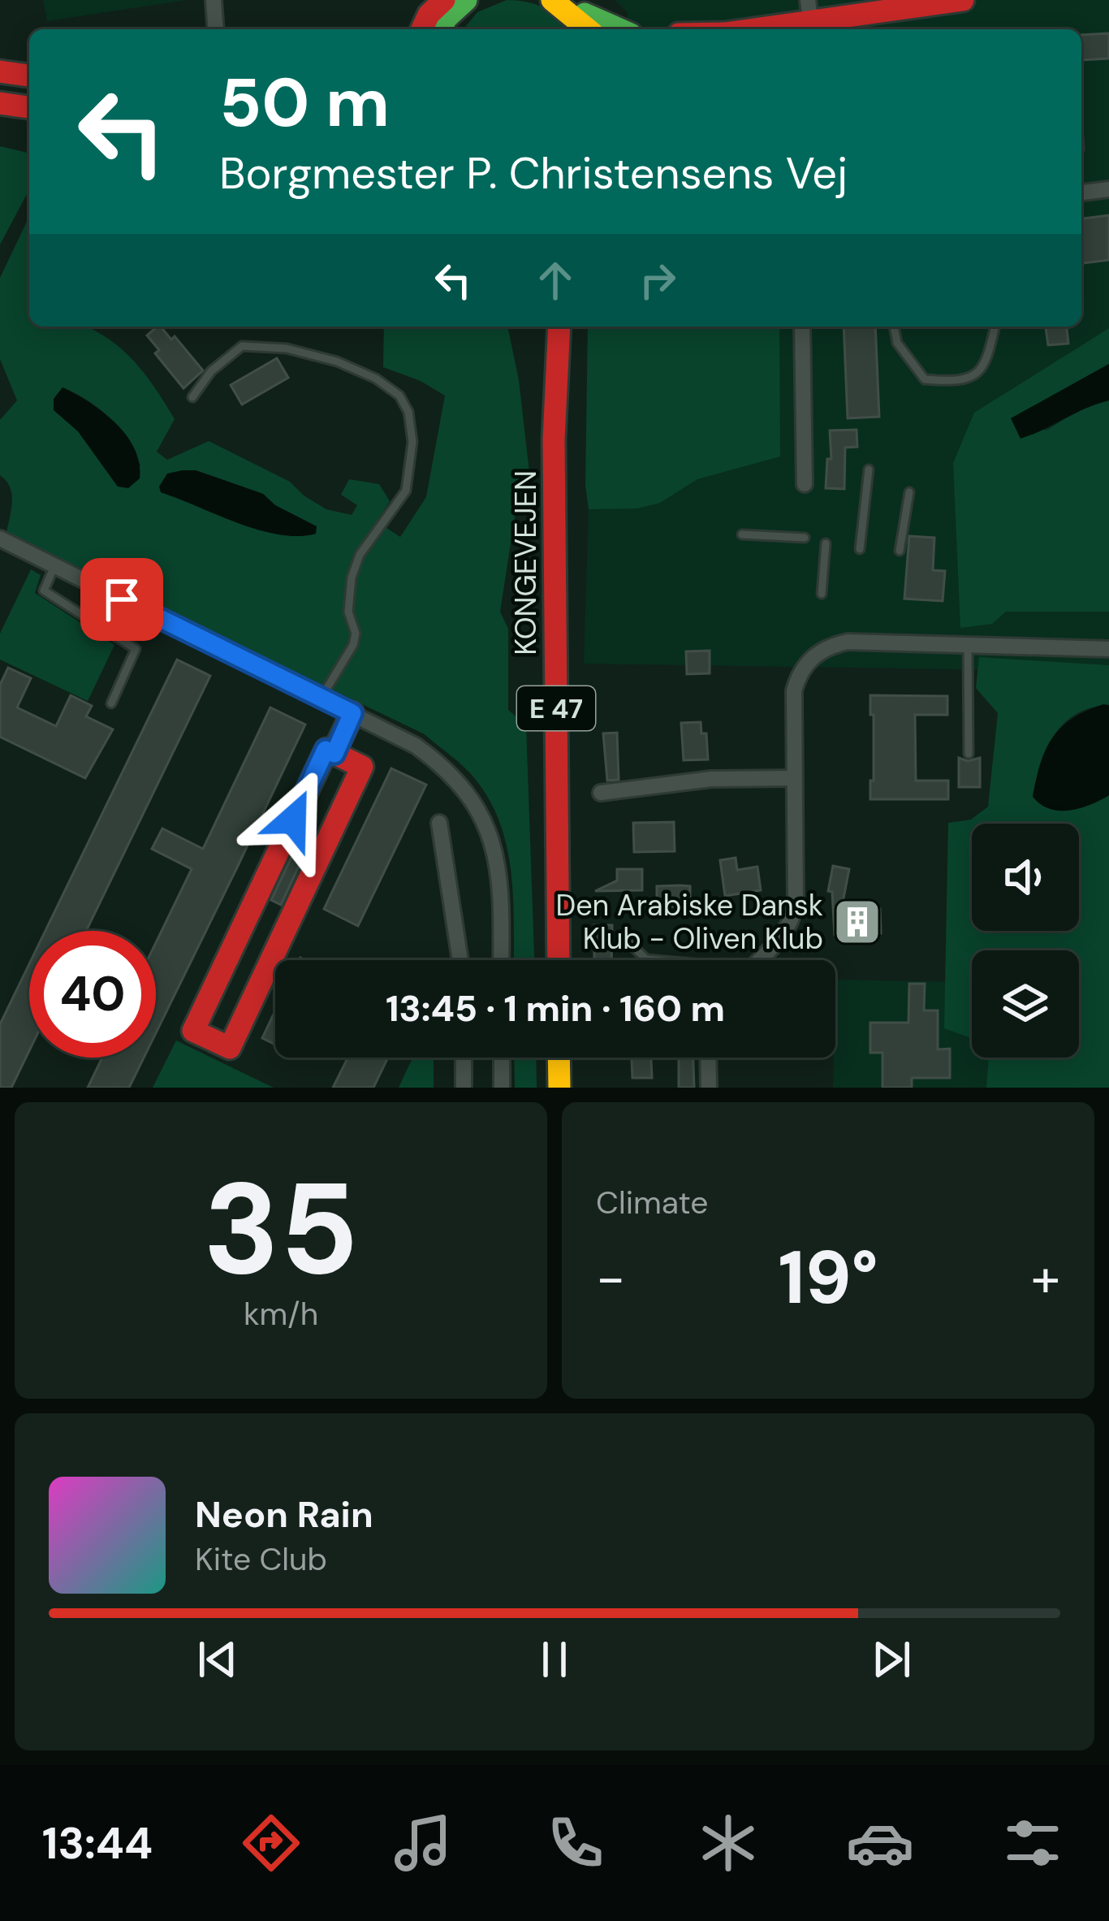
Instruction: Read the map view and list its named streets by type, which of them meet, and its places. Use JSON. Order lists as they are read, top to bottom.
{
  "streets": {
    "main road": ["KONGEVEJEN", "E 47"]
  },
  "places": {
    "building": ["Den Arabiske Dansk Klub - Oliven Klub"]
  },
  "page": {
    "turn": ["50 m", "Borgmester P. Christensens Vej"],
    "limit": "40",
    "trip": "13:45 · 1 min · 160 m",
    "tile": [
      ["35", "km/h"],
      "Climate"
    ],
    "heat": ["−", "19°", "+"],
    "song": ["Neon Rain", "Kite Club"],
    "tabs": "13:44"
  }
}
